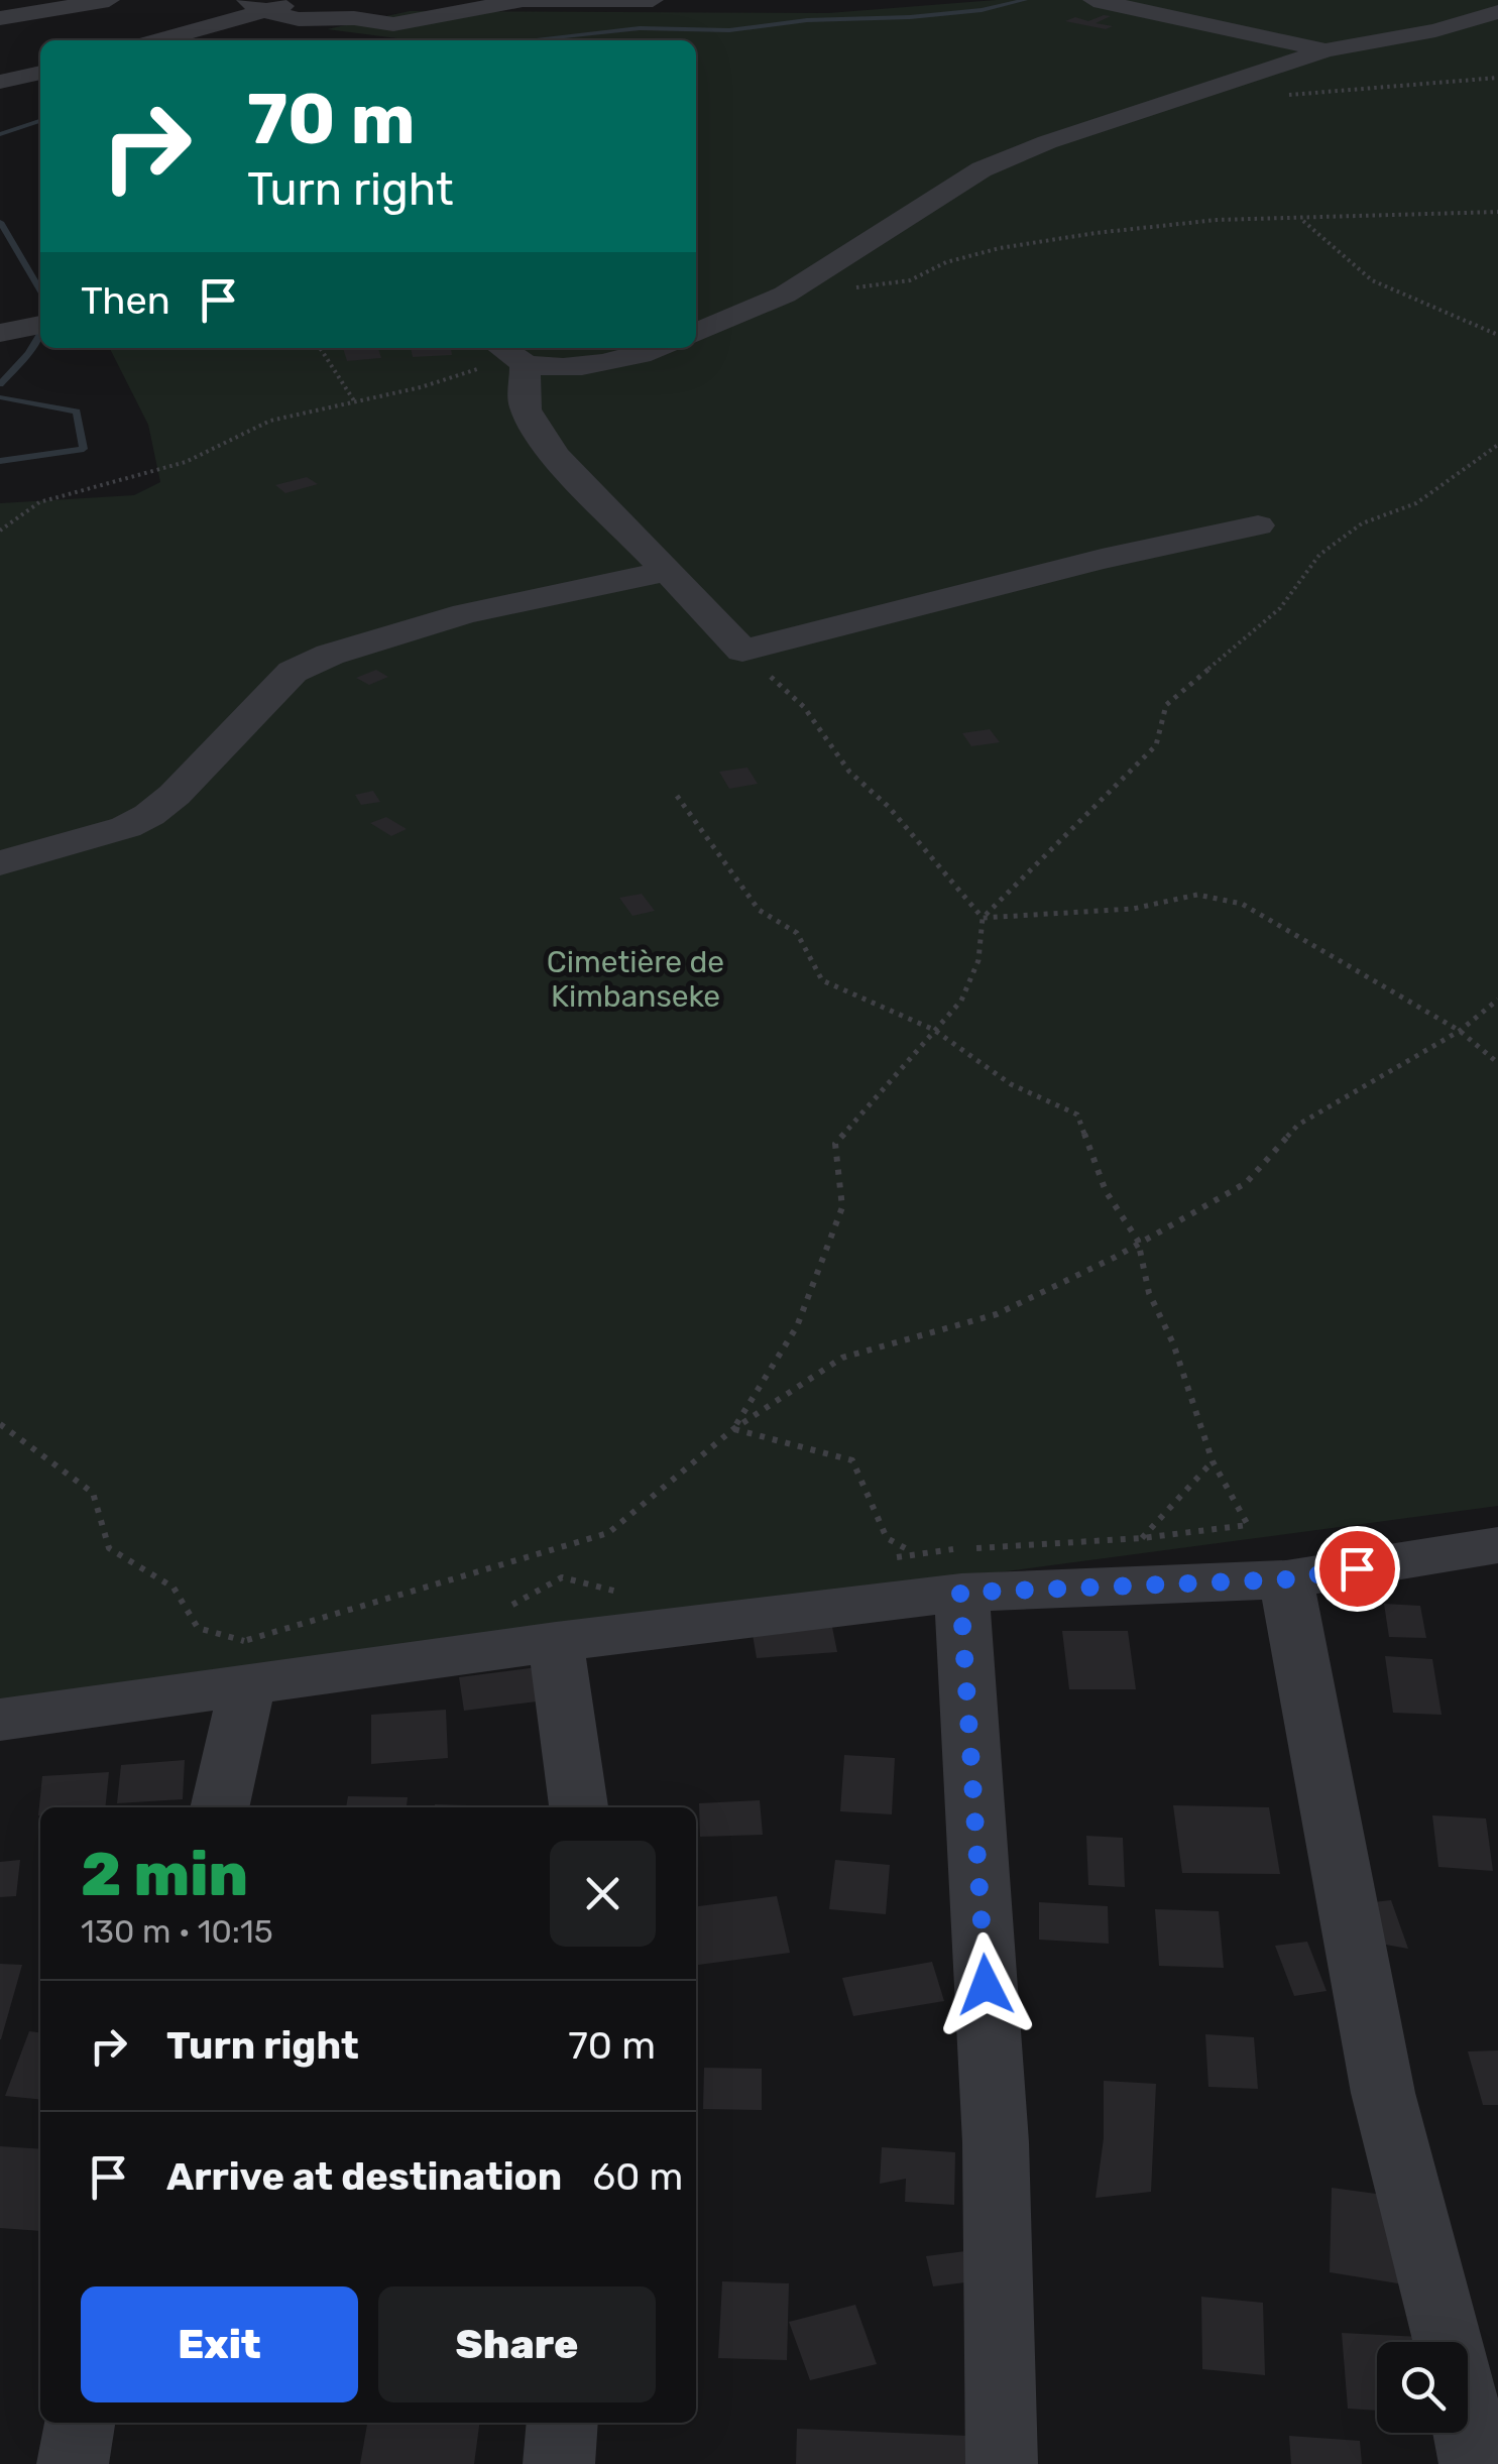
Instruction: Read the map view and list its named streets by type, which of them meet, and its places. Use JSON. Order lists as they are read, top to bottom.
{
  "parks": ["Cimetière de Kimbanseke"],
  "page": {
    "turn": ["70 m", "Turn right"],
    "then": "Then",
    "heading": ["2 min", "130 m · 10:15"],
    "list": [
      {
        "name": "Turn right",
        "value": "70 m"
      },
      {
        "name": "Arrive at destination",
        "value": "60 m"
      }
    ],
    "buttons": ["Exit", "Share"]
  }
}
